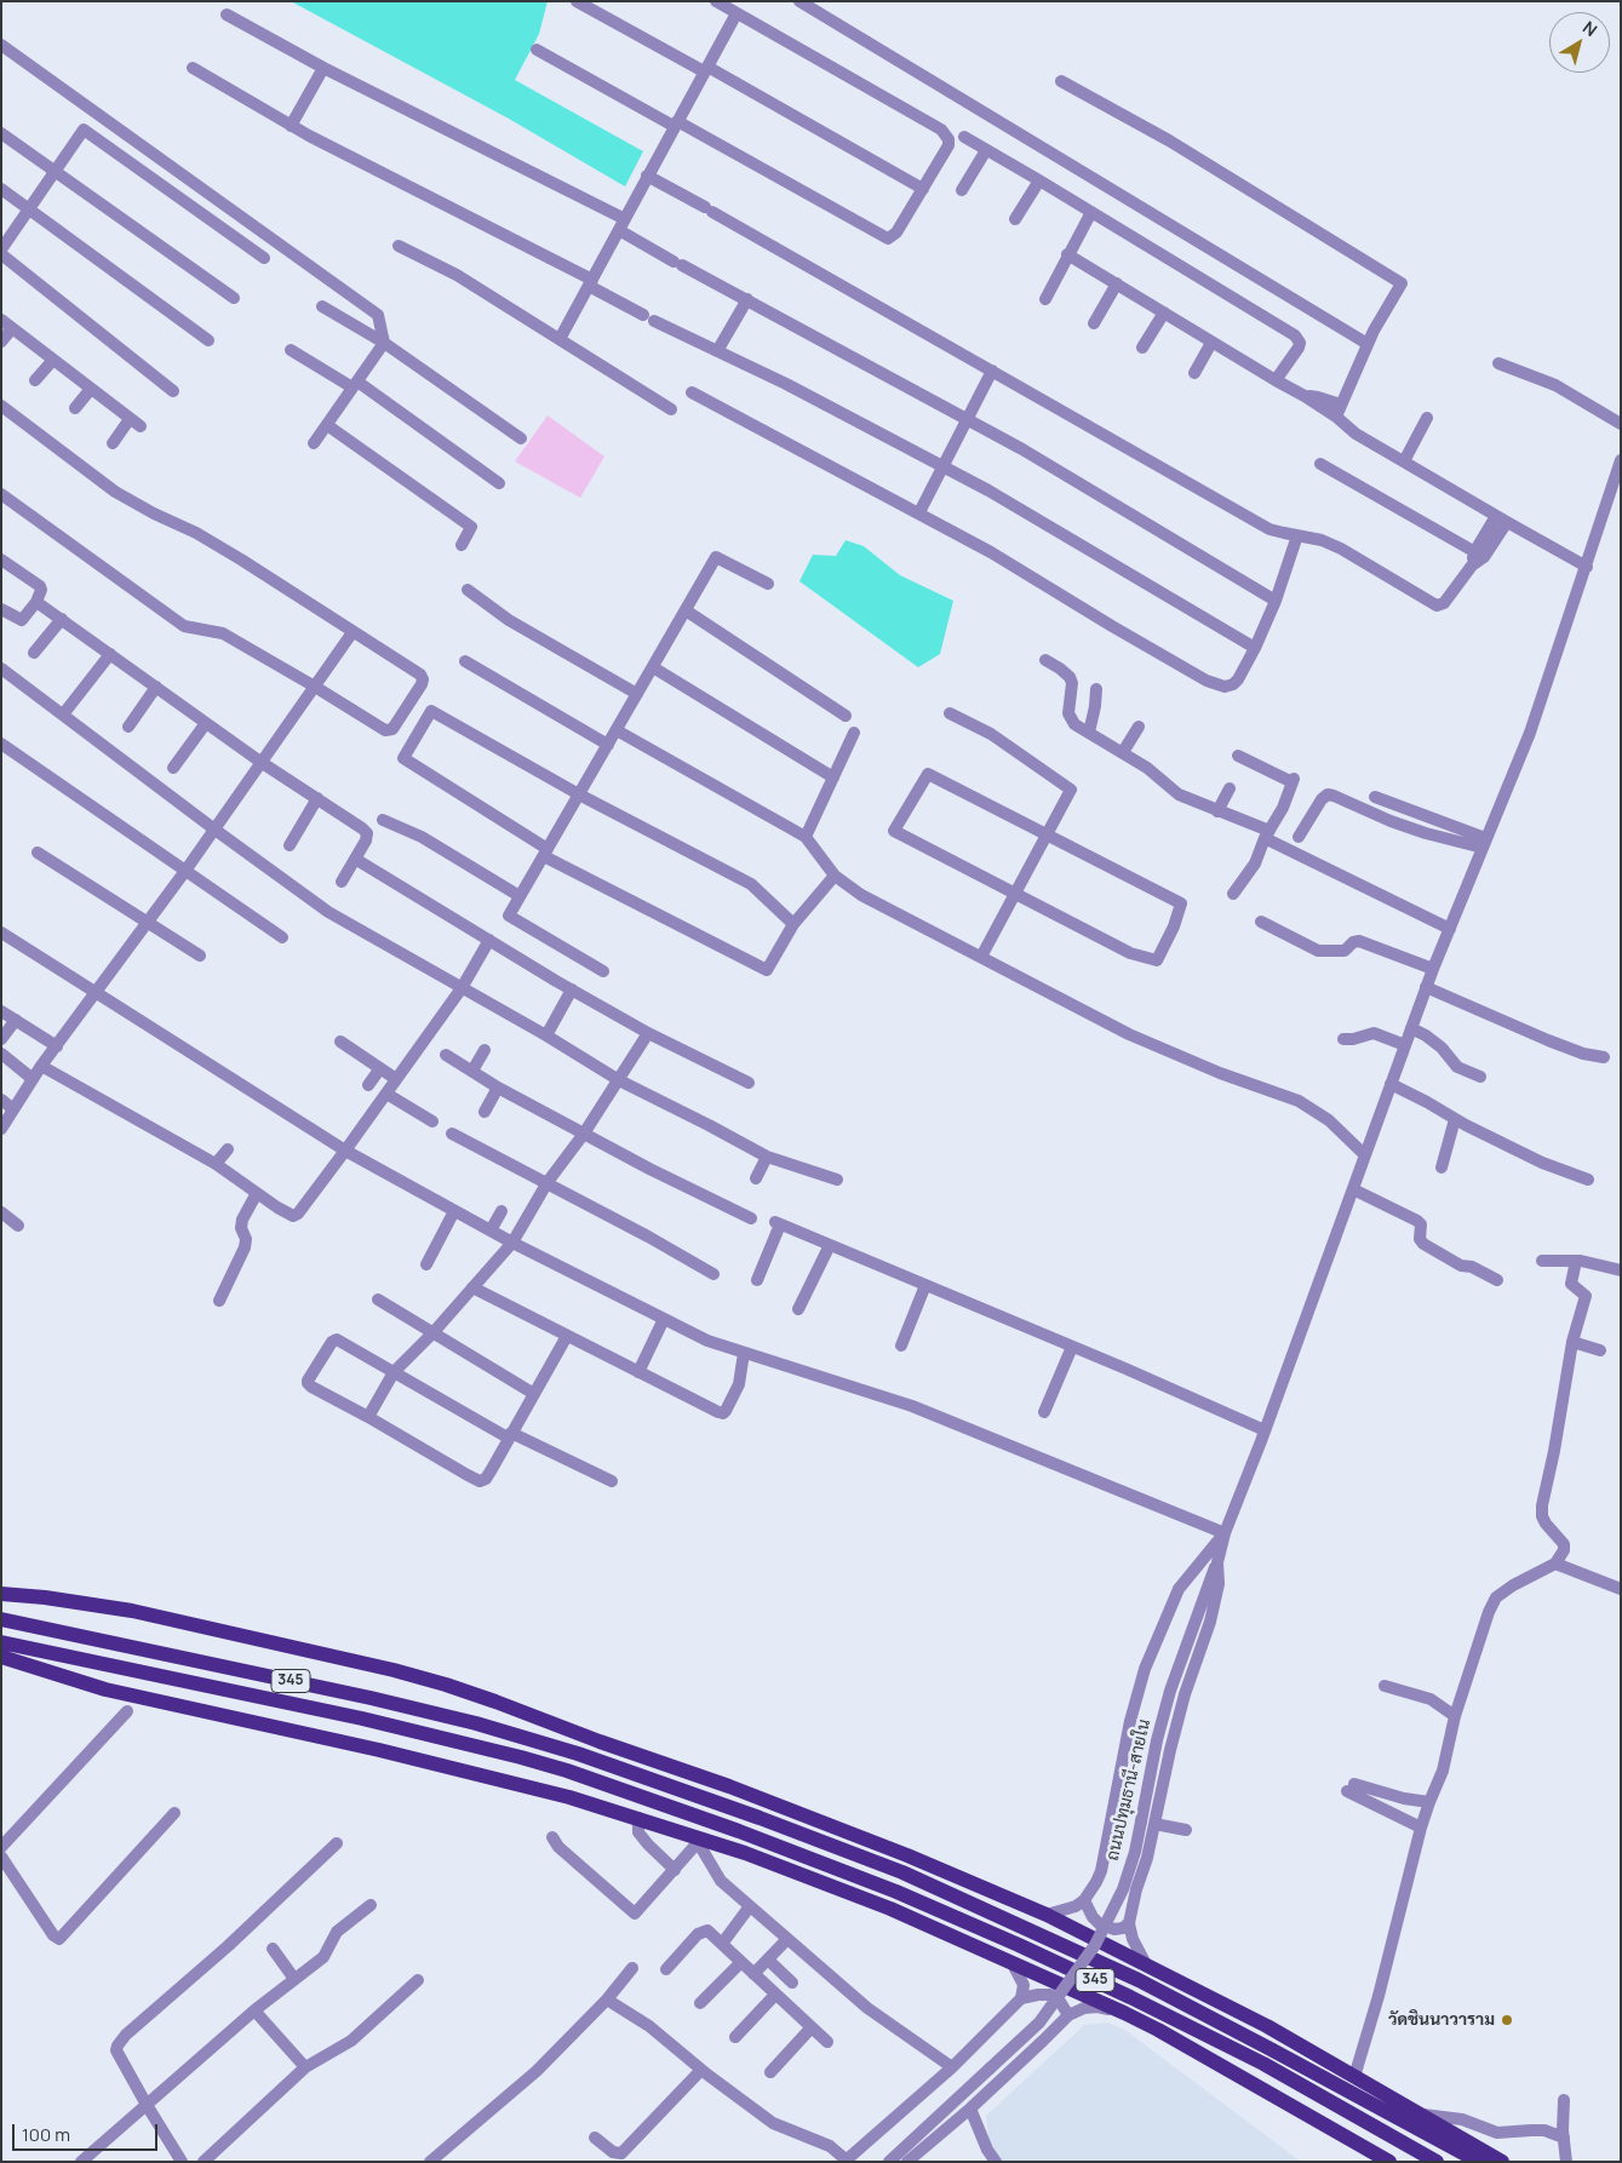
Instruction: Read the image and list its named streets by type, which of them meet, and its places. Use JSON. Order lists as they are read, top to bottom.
{
  "streets": {
    "main road": ["345"],
    "street": ["ถนนปทุมธานี-สายใน"]
  },
  "places": ["วัดชินนาวาราม"],
  "scale_bar": "100 m",
  "north": "top right"
}
